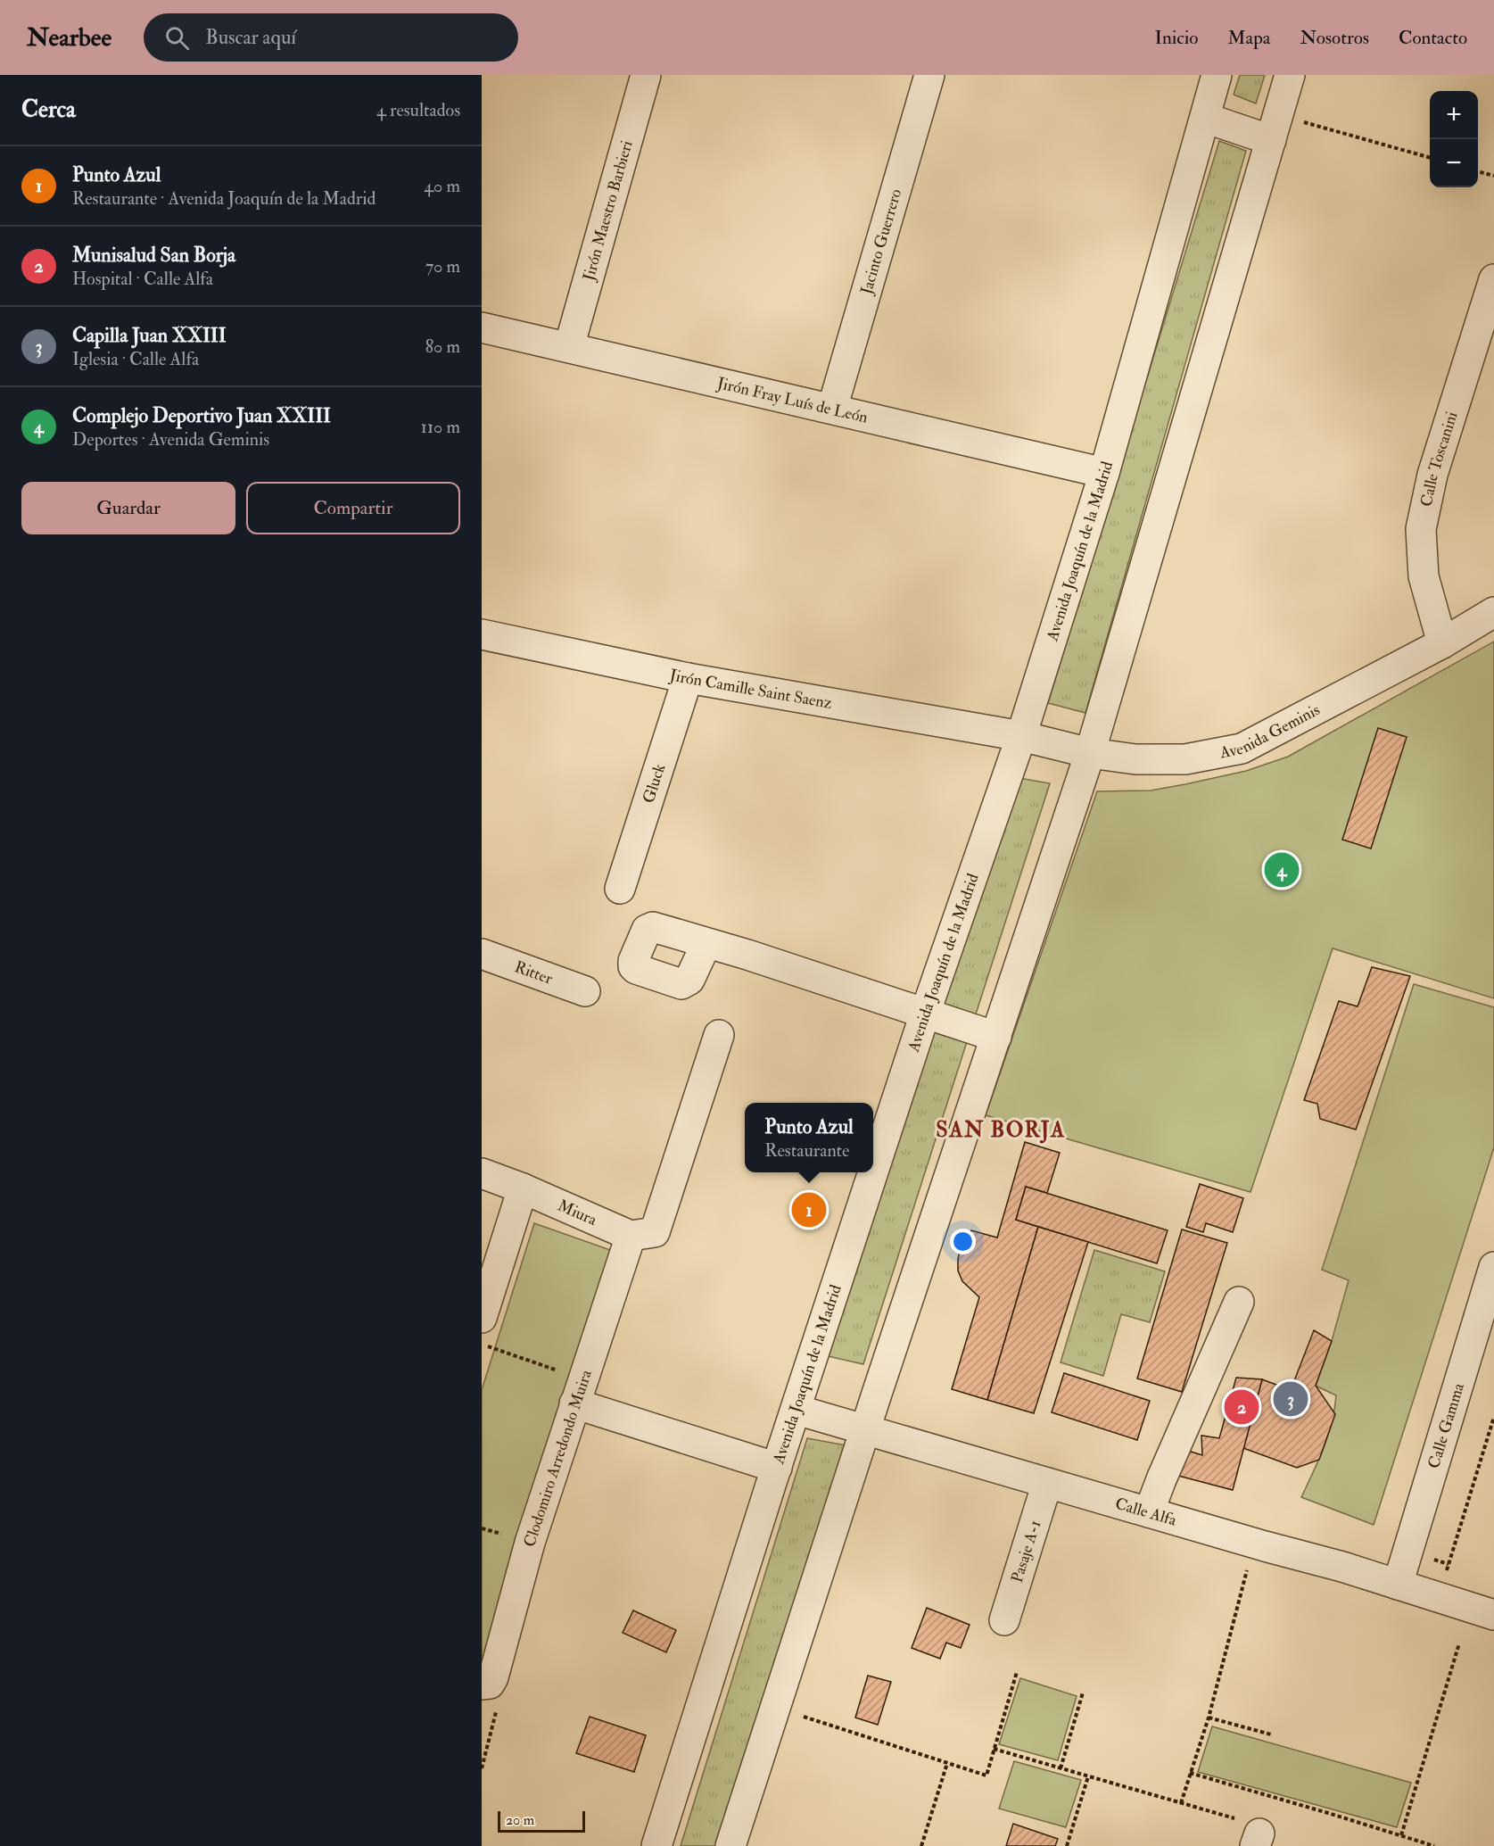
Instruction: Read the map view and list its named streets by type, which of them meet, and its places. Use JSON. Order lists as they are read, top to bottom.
{
  "streets": {
    "street": [
      "Jirón Maestro Barbieri",
      "Jacinto Guerrero",
      "Jirón Fray Luís de León",
      "Calle Toscanini",
      "Avenida Joaquín de la Madrid",
      "Jirón Camille Saint Saenz",
      "Avenida Geminis",
      "Gluck",
      "Ritter",
      "Miura",
      "Calle Gamma",
      "Clodomiro Arredondo Muira",
      "Calle Alfa",
      "Pasaje A-1"
    ]
  },
  "crossings": [
    ["Jirón Maestro Barbieri", "Jirón Fray Luís de León"],
    ["Jacinto Guerrero", "Jirón Fray Luís de León"],
    ["Jirón Fray Luís de León", "Avenida Joaquín de la Madrid"],
    ["Calle Toscanini", "Avenida Geminis"],
    ["Avenida Joaquín de la Madrid", "Jirón Camille Saint Saenz"],
    ["Avenida Joaquín de la Madrid", "Avenida Geminis"],
    ["Avenida Joaquín de la Madrid", "Calle Alfa"],
    ["Jirón Camille Saint Saenz", "Avenida Geminis"],
    ["Jirón Camille Saint Saenz", "Gluck"],
    ["Miura", "Clodomiro Arredondo Muira"],
    ["Calle Gamma", "Calle Alfa"],
    ["Calle Alfa", "Pasaje A-1"]
  ],
  "districts": ["SAN BORJA"],
  "scale_bar": "20 m",
  "page": {
    "header": "Nearbee",
    "search": "Buscar aquí",
    "nav": [
      "Inicio",
      "Mapa",
      "Nosotros",
      "Contacto"
    ],
    "heading": ["Cerca", "4 resultados"],
    "map_buttons": ["+", "−"],
    "list": [
      {
        "mark": "1",
        "name": "Punto Azul",
        "note": "Restaurante · Avenida Joaquín de la Madrid",
        "value": "40 m"
      },
      {
        "mark": "2",
        "name": "Munisalud San Borja",
        "note": "Hospital · Calle Alfa",
        "value": "70 m"
      },
      {
        "mark": "3",
        "name": "Capilla Juan XXIII",
        "note": "Iglesia · Calle Alfa",
        "value": "80 m"
      },
      {
        "mark": "4",
        "name": "Complejo Deportivo Juan XXIII",
        "note": "Deportes · Avenida Geminis",
        "value": "110 m"
      }
    ],
    "buttons": ["Guardar", "Compartir"],
    "pins": [
      "4",
      "1",
      "3",
      "2"
    ],
    "popup": ["Punto Azul", "Restaurante"],
    "scale": "20 m"
  }
}
